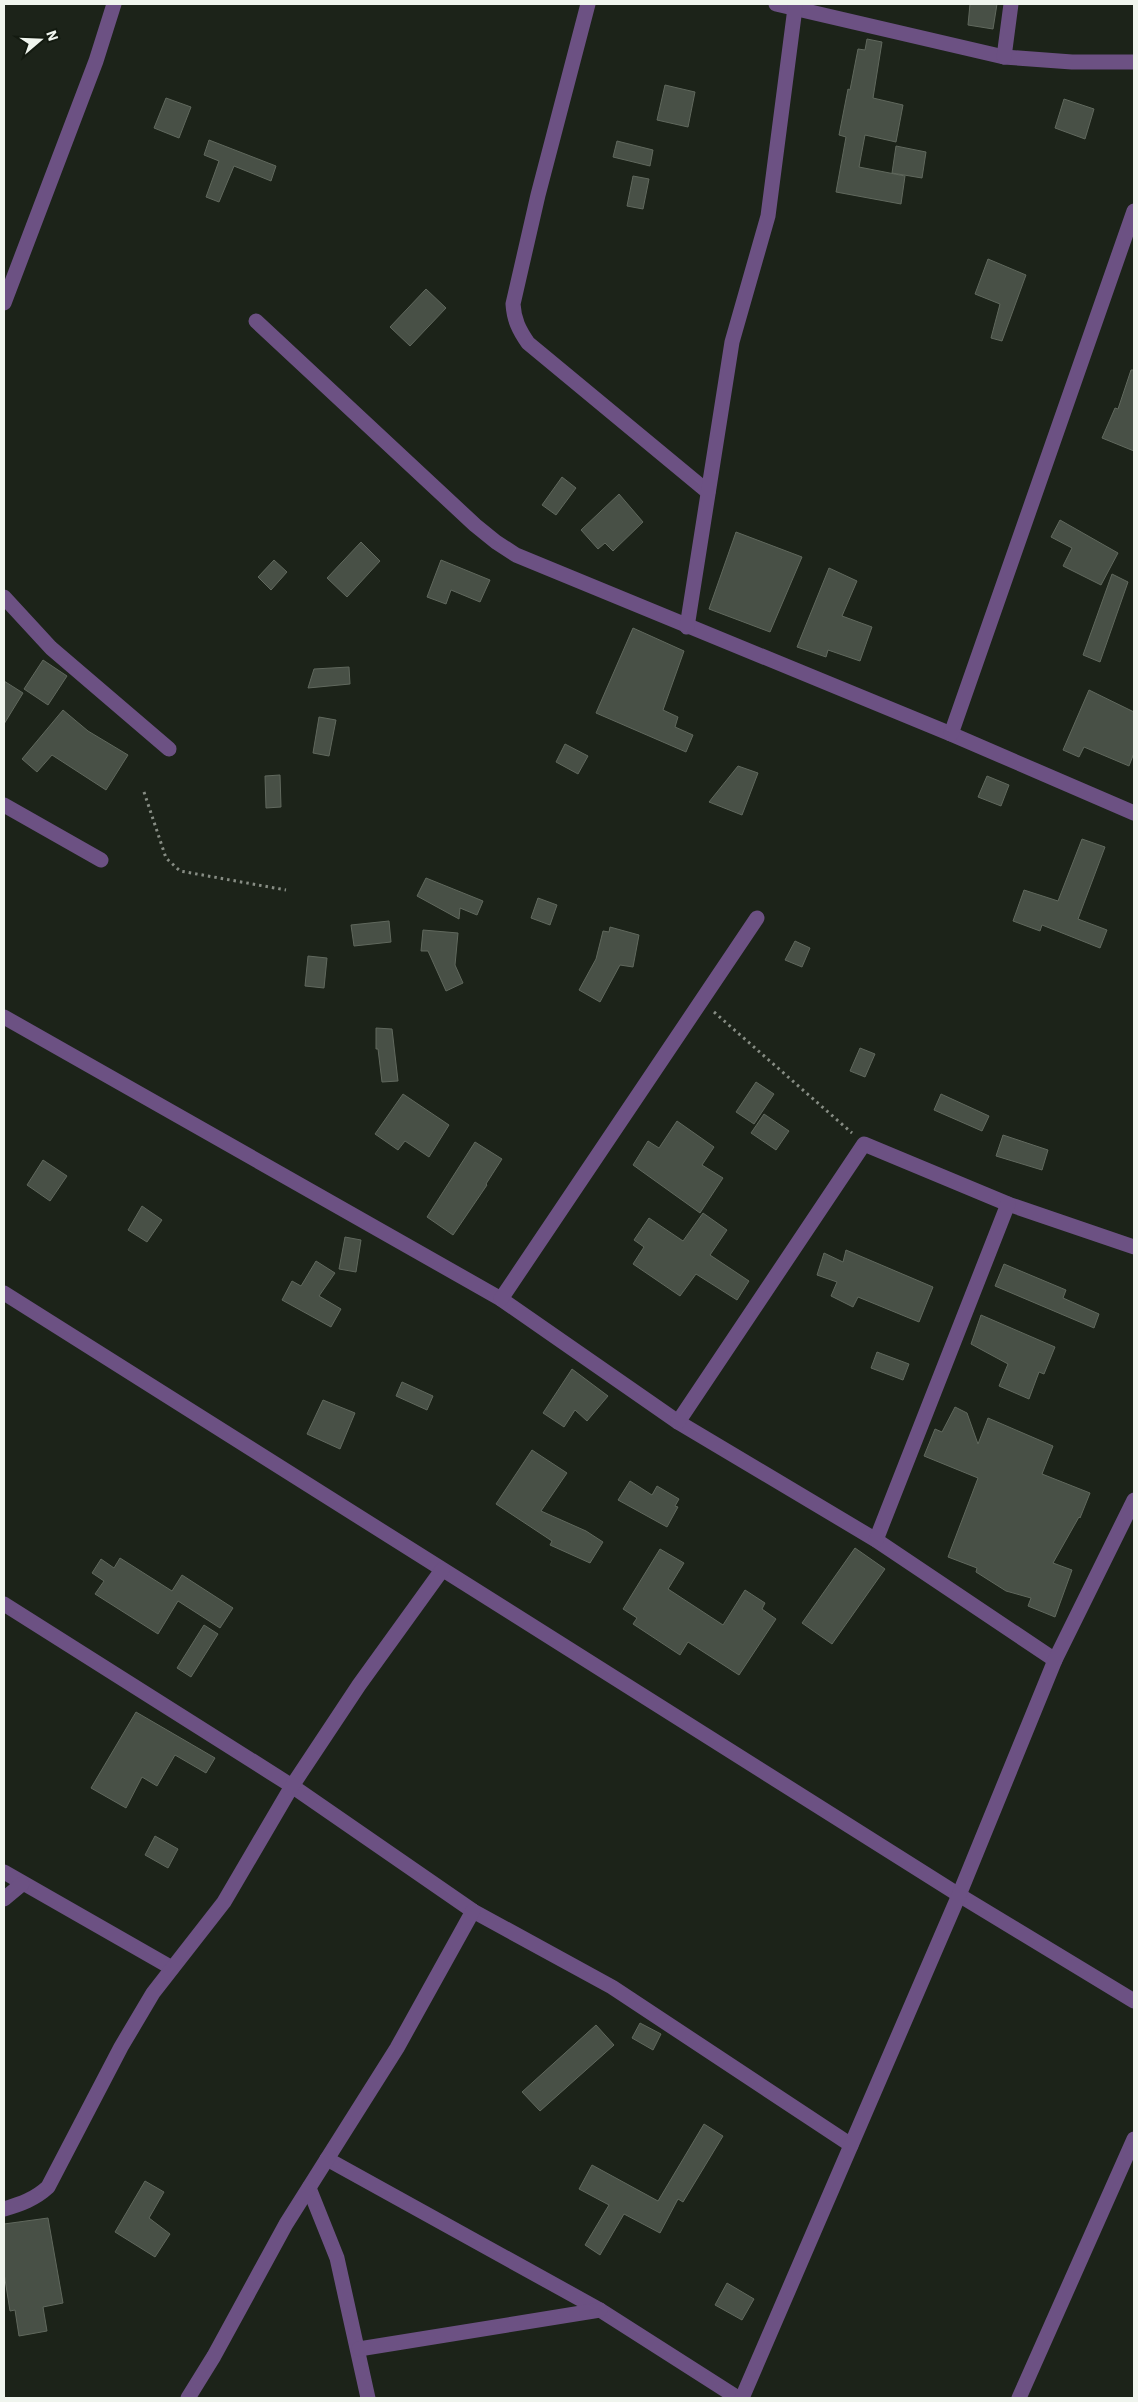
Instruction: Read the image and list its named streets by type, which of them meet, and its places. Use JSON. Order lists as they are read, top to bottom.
{
  "north": "right"
}
